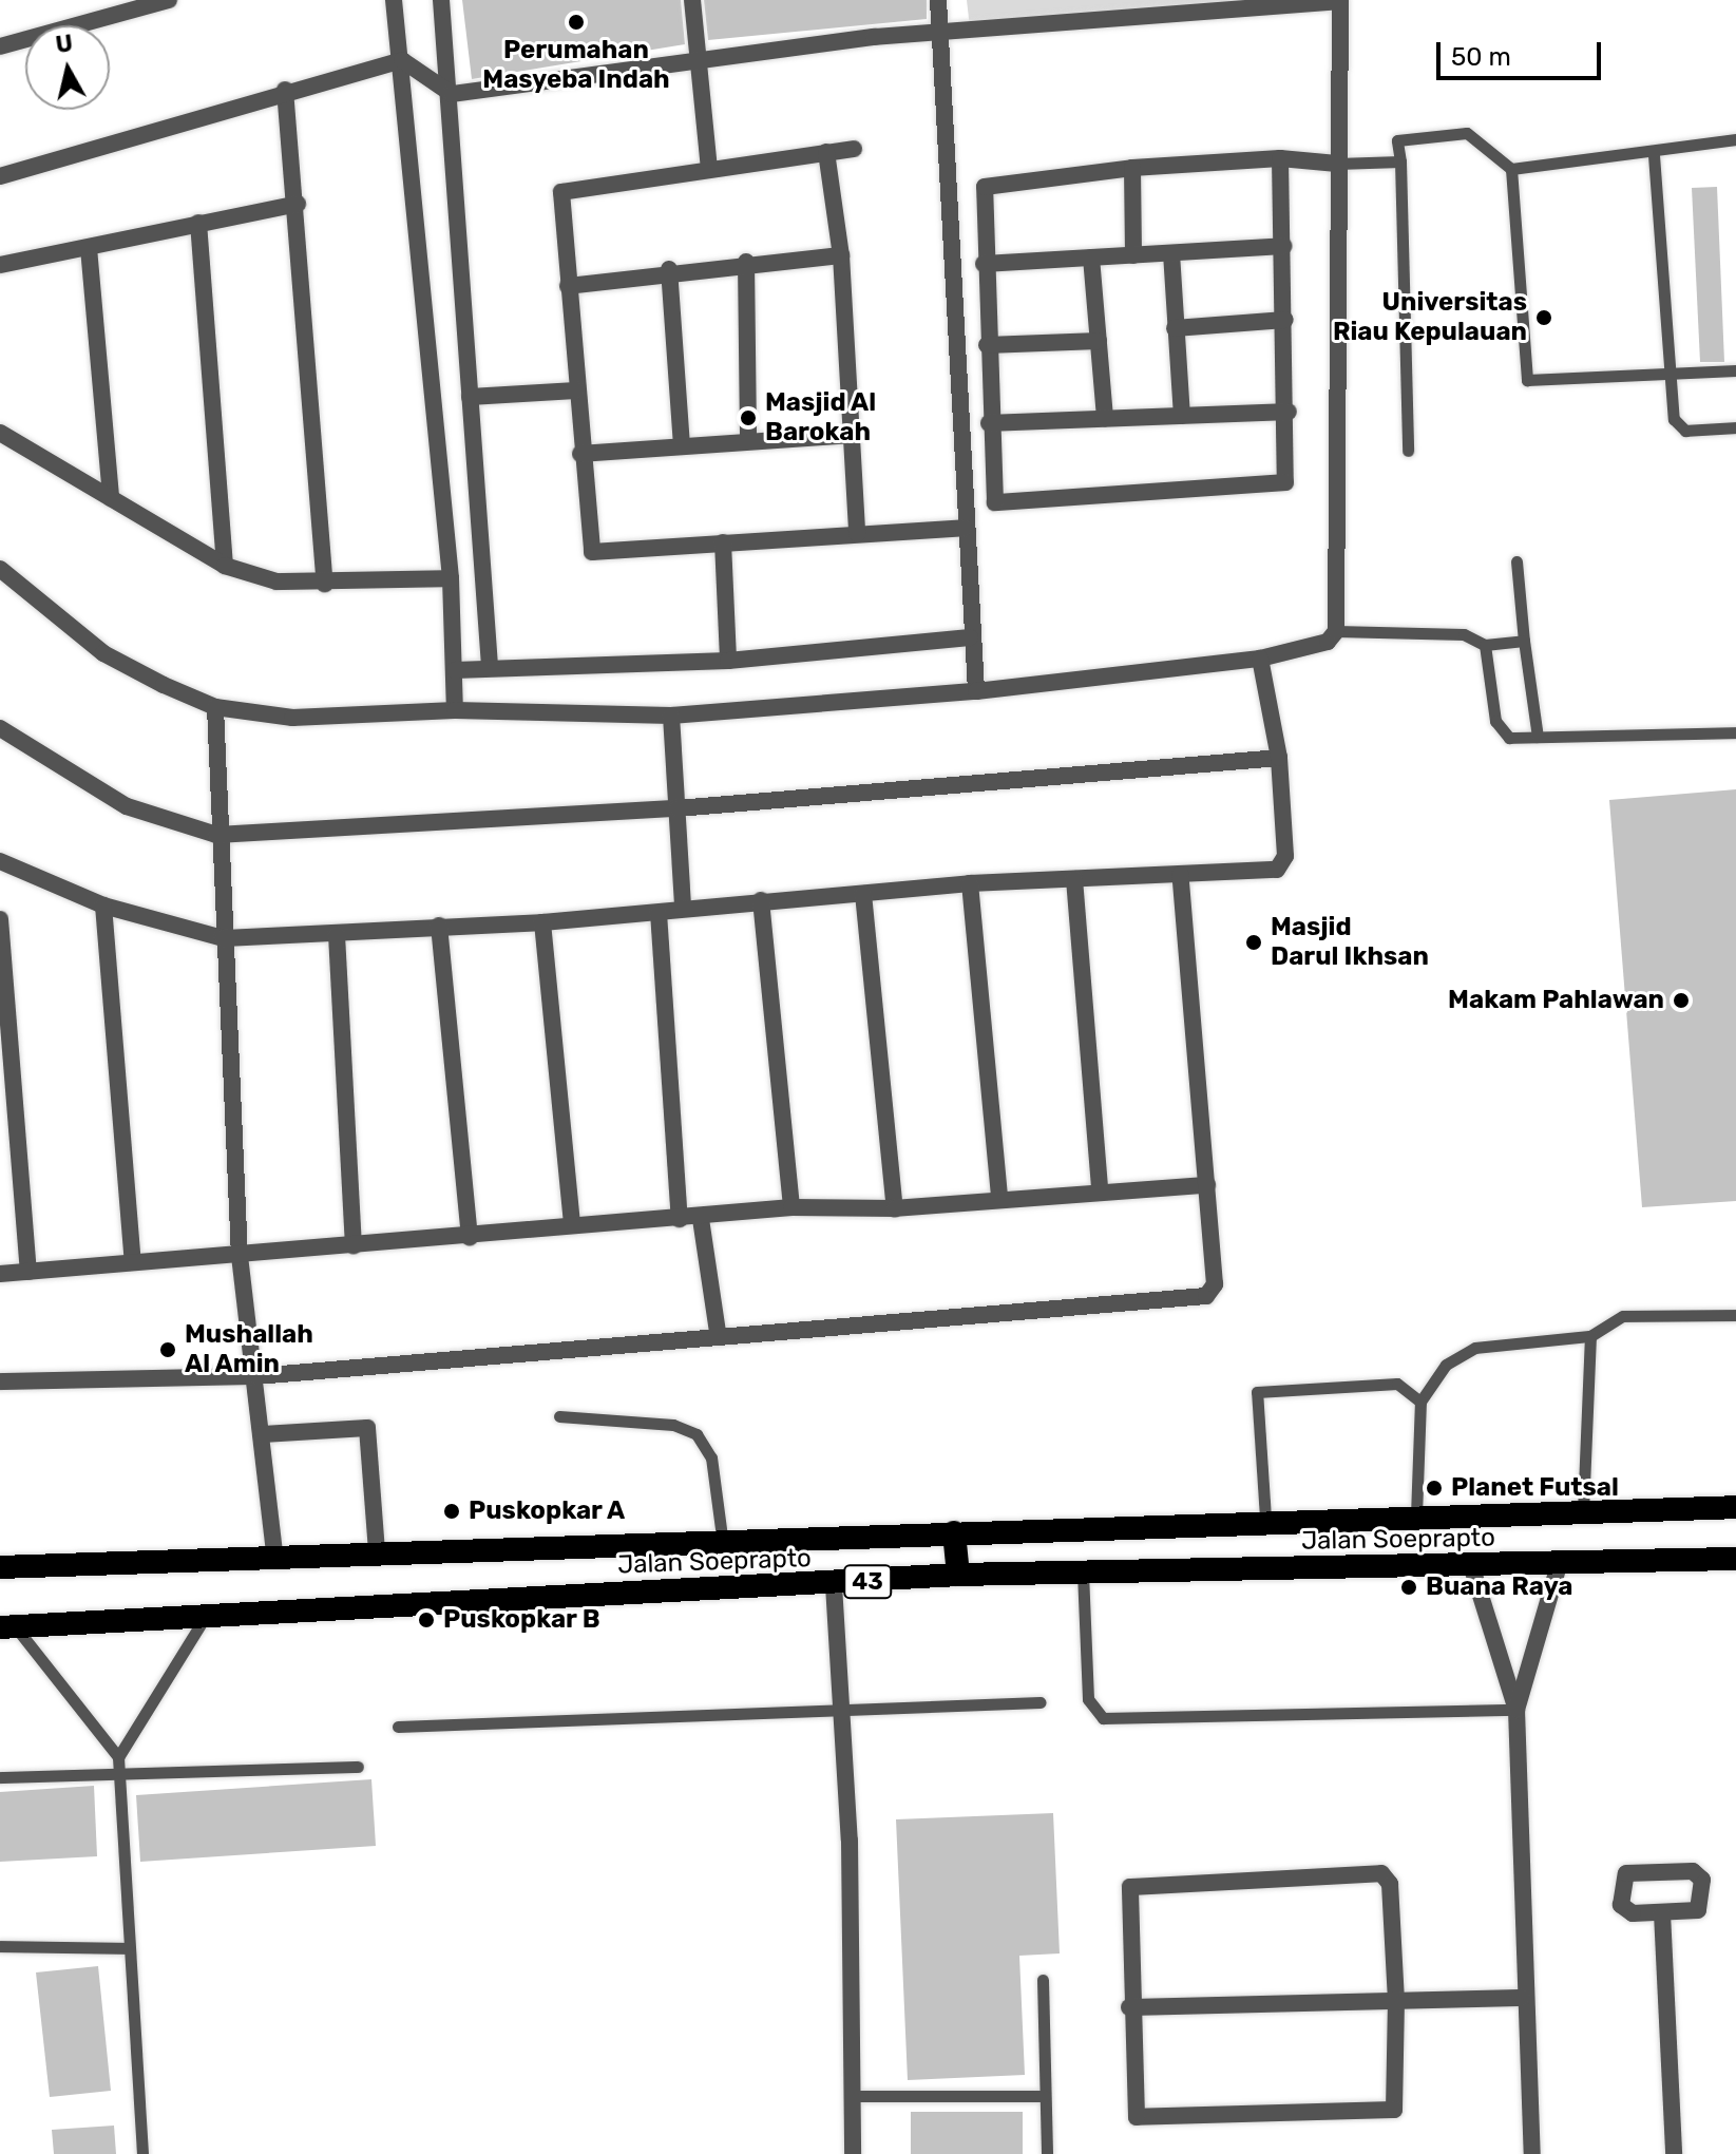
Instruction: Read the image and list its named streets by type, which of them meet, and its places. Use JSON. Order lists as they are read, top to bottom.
{
  "streets": {
    "highway": ["Jalan Soeprapto", "43"]
  },
  "places": [
    "Perumahan Masyeba Indah",
    "Universitas Riau Kepulauan",
    "Masjid Al Barokah",
    "Masjid Darul Ikhsan",
    "Makam Pahlawan",
    "Mushallah Al Amin",
    "Planet Futsal",
    "Puskopkar A",
    "Buana Raya",
    "Puskopkar B"
  ],
  "scale_bar": "50 m",
  "north": "top"
}
